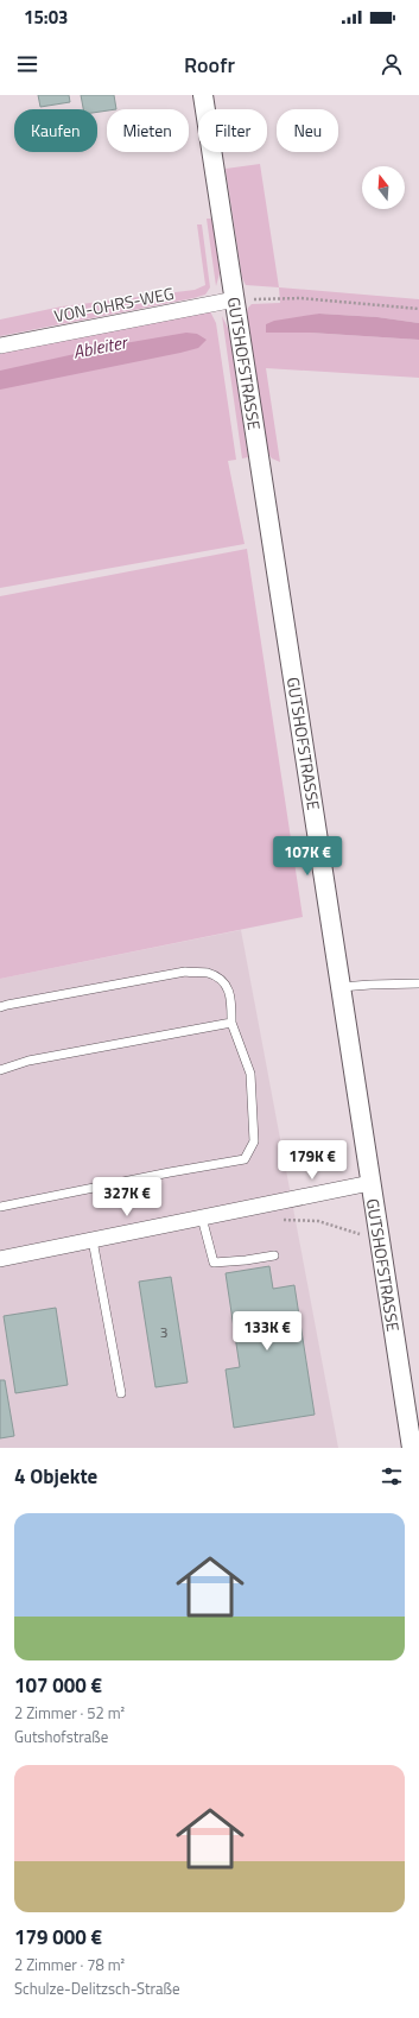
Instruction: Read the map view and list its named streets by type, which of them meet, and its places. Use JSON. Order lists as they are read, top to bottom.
{
  "streets": {
    "street": ["VON-OHRS-WEG", "GUTSHOFSTRASSE"]
  },
  "crossings": [
    ["VON-OHRS-WEG", "GUTSHOFSTRASSE"]
  ],
  "water": ["Ableiter"],
  "house_numbers": ["3"],
  "north": "top",
  "page": {
    "status": "15:03",
    "header": "Roofr",
    "chip": [
      "Kaufen",
      "Mieten",
      "Filter",
      "Neu"
    ],
    "price": [
      "107K €",
      "179K €",
      "327K €",
      "133K €"
    ],
    "heading": "4 Objekte",
    "list": [
      {
        "name": "107 000 €",
        "note": "2 Zimmer · 52 m² · Gutshofstraße"
      },
      {
        "name": "179 000 €",
        "note": "2 Zimmer · 78 m² · Schulze-Delitzsch-Straße"
      }
    ]
  }
}
